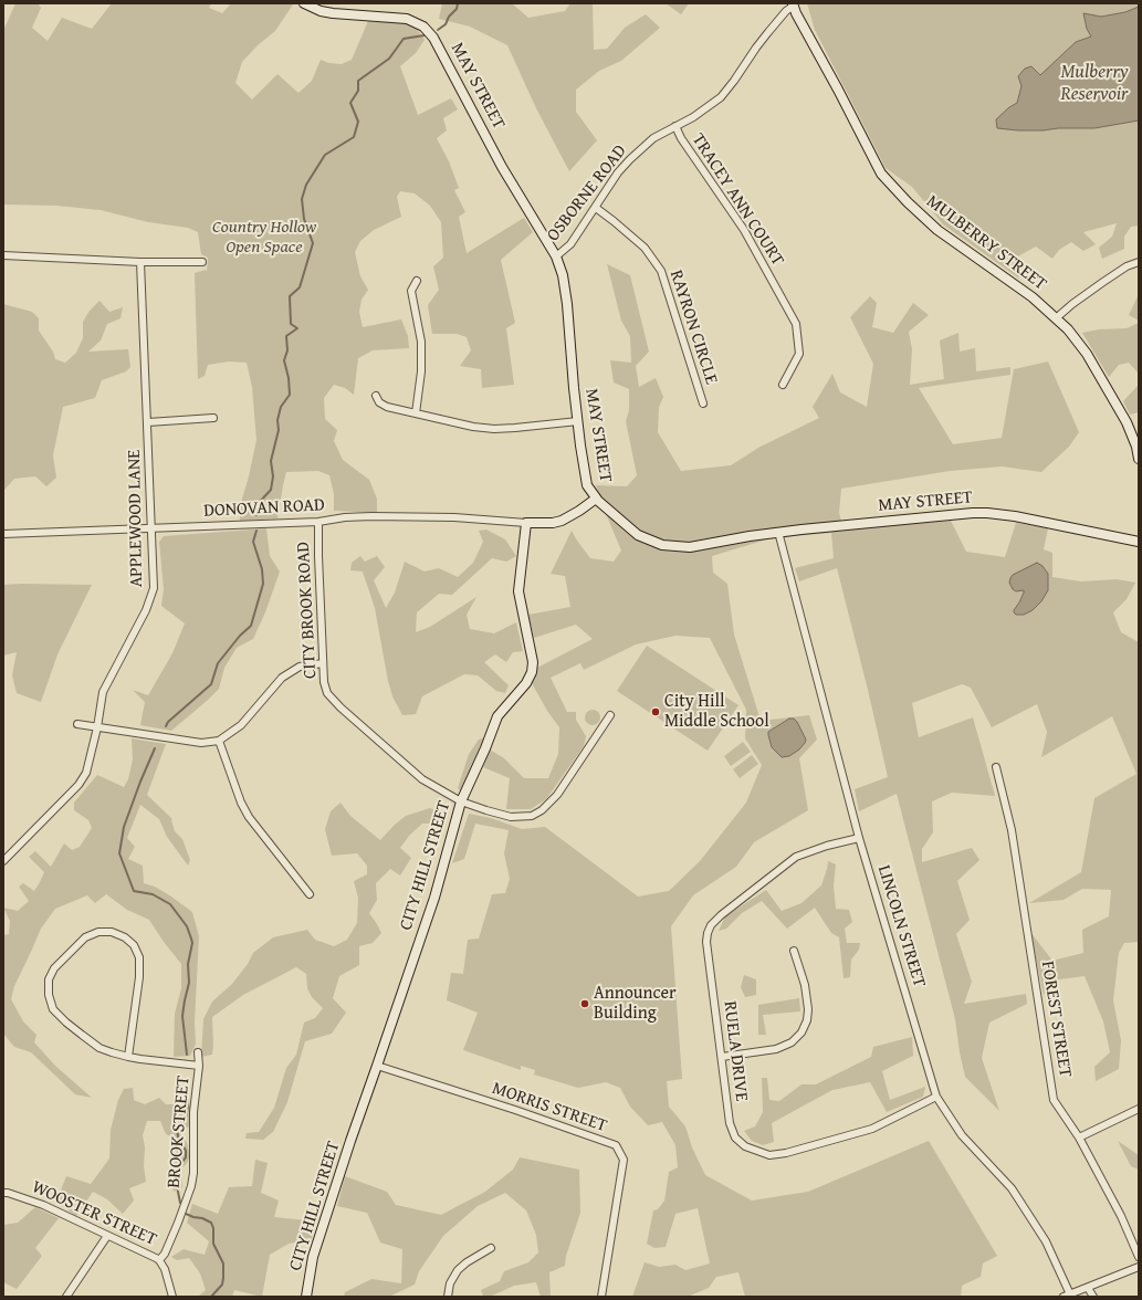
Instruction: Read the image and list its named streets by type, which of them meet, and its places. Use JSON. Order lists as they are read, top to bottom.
{
  "streets": {
    "street": [
      "MAY STREET",
      "OSBORNE ROAD",
      "TRACEY ANN COURT",
      "MULBERRY STREET",
      "RAYRON CIRCLE",
      "DONOVAN ROAD",
      "APPLEWOOD LANE",
      "CITY BROOK ROAD",
      "CITY HILL STREET",
      "LINCOLN STREET",
      "FOREST STREET",
      "RUELA DRIVE",
      "MORRIS STREET",
      "BROOK STREET",
      "WOOSTER STREET"
    ]
  },
  "crossings": [
    ["MAY STREET", "OSBORNE ROAD"],
    ["MAY STREET", "LINCOLN STREET"],
    ["OSBORNE ROAD", "TRACEY ANN COURT"],
    ["OSBORNE ROAD", "MULBERRY STREET"],
    ["OSBORNE ROAD", "RAYRON CIRCLE"],
    ["DONOVAN ROAD", "APPLEWOOD LANE"],
    ["DONOVAN ROAD", "CITY BROOK ROAD"],
    ["DONOVAN ROAD", "CITY HILL STREET"],
    ["CITY BROOK ROAD", "CITY HILL STREET"],
    ["CITY HILL STREET", "MORRIS STREET"],
    ["LINCOLN STREET", "RUELA DRIVE"],
    ["BROOK STREET", "WOOSTER STREET"]
  ],
  "water": ["Mulberry Reservoir"],
  "parks": ["Country Hollow Open Space"],
  "places": ["City Hill Middle School", "Announcer Building"]
}
